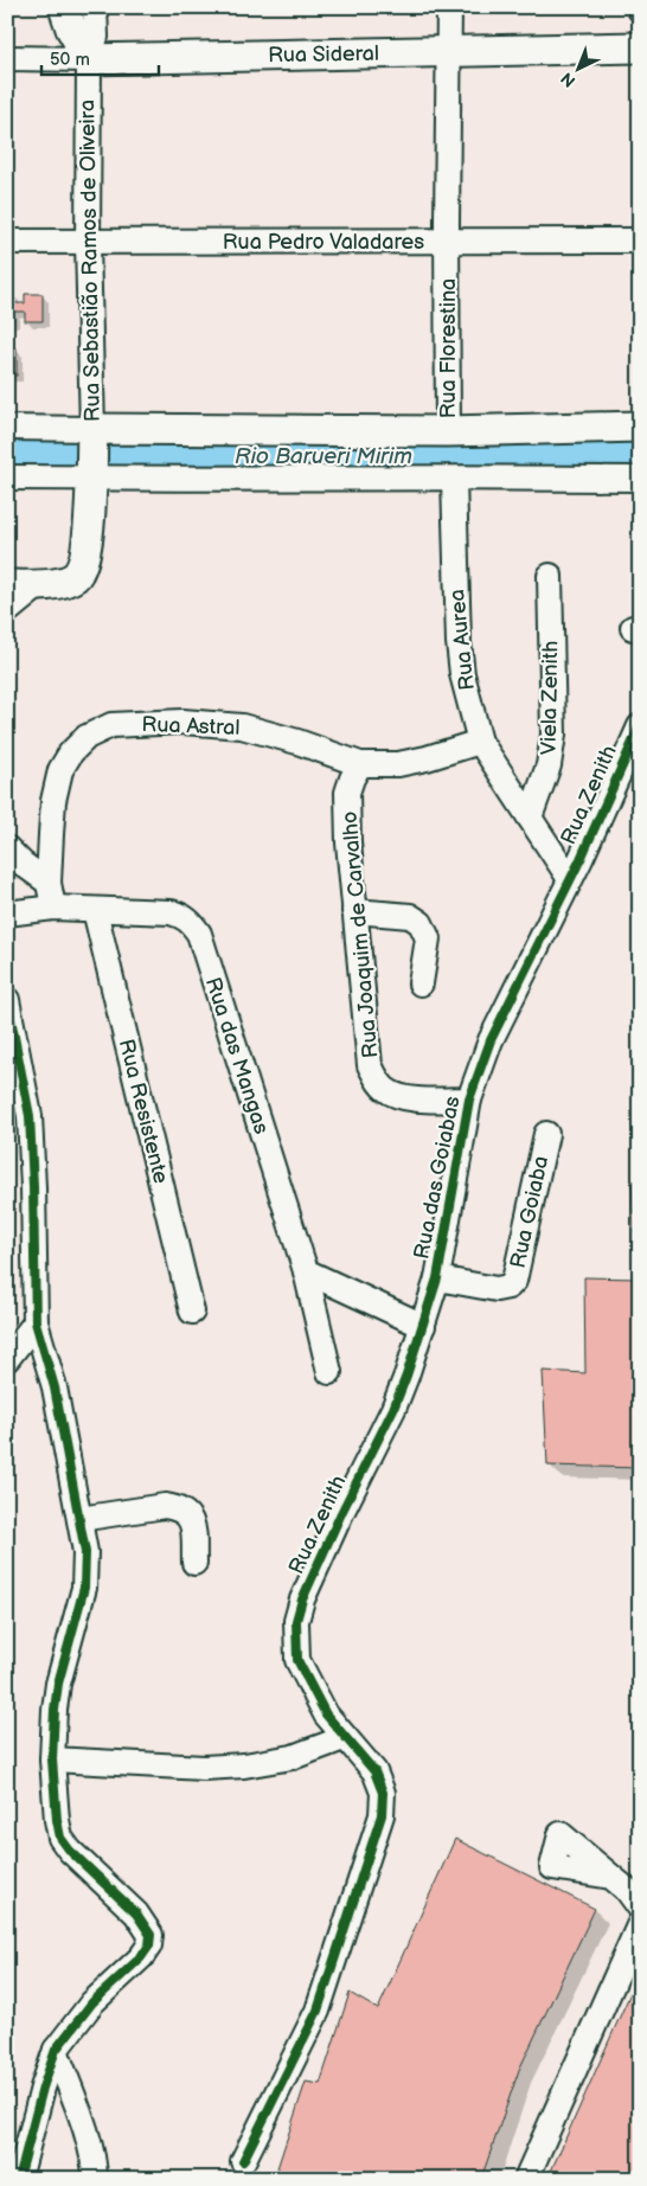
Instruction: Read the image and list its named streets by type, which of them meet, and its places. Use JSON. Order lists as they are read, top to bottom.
{
  "streets": {
    "main road": ["Rua Sideral"],
    "street": [
      "Rua Pedro Valadares",
      "Rua Sebastião Ramos de Oliveira",
      "Rua Florestina",
      "Rua Aurea",
      "Viela Zenith",
      "Rua Astral",
      "Rua Zenith",
      "Rua Joaquim de Carvalho",
      "Rua das Mangas",
      "Rua Resistente",
      "Rua das Goiabas",
      "Rua Goiaba"
    ]
  },
  "crossings": [
    ["Rua Sideral", "Rua Sebastião Ramos de Oliveira"],
    ["Rua Sideral", "Rua Florestina"],
    ["Rua Pedro Valadares", "Rua Sebastião Ramos de Oliveira"],
    ["Rua Pedro Valadares", "Rua Florestina"],
    ["Rua Aurea", "Viela Zenith"],
    ["Rua Aurea", "Rua Astral"],
    ["Rua Aurea", "Rua Zenith"],
    ["Rua Aurea", "Rua das Goiabas"],
    ["Rua Astral", "Rua Joaquim de Carvalho"],
    ["Rua Astral", "Rua das Mangas"],
    ["Rua Zenith", "Rua das Goiabas"],
    ["Rua Joaquim de Carvalho", "Rua das Goiabas"],
    ["Rua das Mangas", "Rua Resistente"],
    ["Rua das Goiabas", "Rua Goiaba"]
  ],
  "water": ["Rio Barueri Mirim"],
  "scale_bar": "50 m",
  "north": "bottom left"
}
